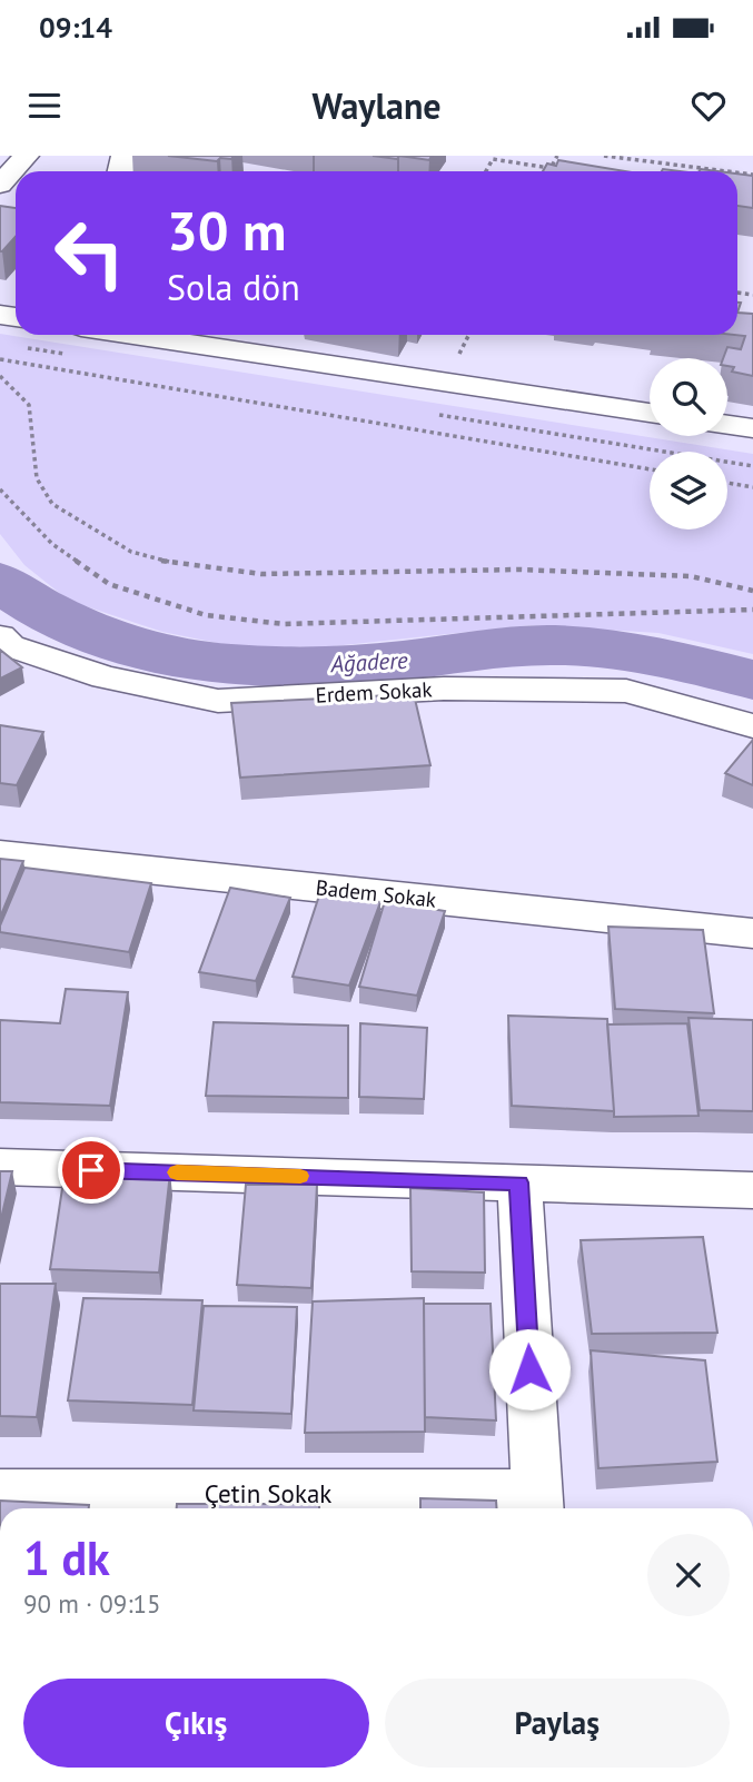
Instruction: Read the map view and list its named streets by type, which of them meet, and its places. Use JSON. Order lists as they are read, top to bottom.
{
  "streets": {
    "street": ["Erdem Sokak", "Badem Sokak", "Çetin Sokak"]
  },
  "water": ["Ağadere"],
  "page": {
    "status": "09:14",
    "header": "Waylane",
    "turn": ["30 m", "Sola dön"],
    "heading": ["1 dk", "90 m · 09:15"],
    "buttons": ["Çıkış", "Paylaş"]
  }
}
